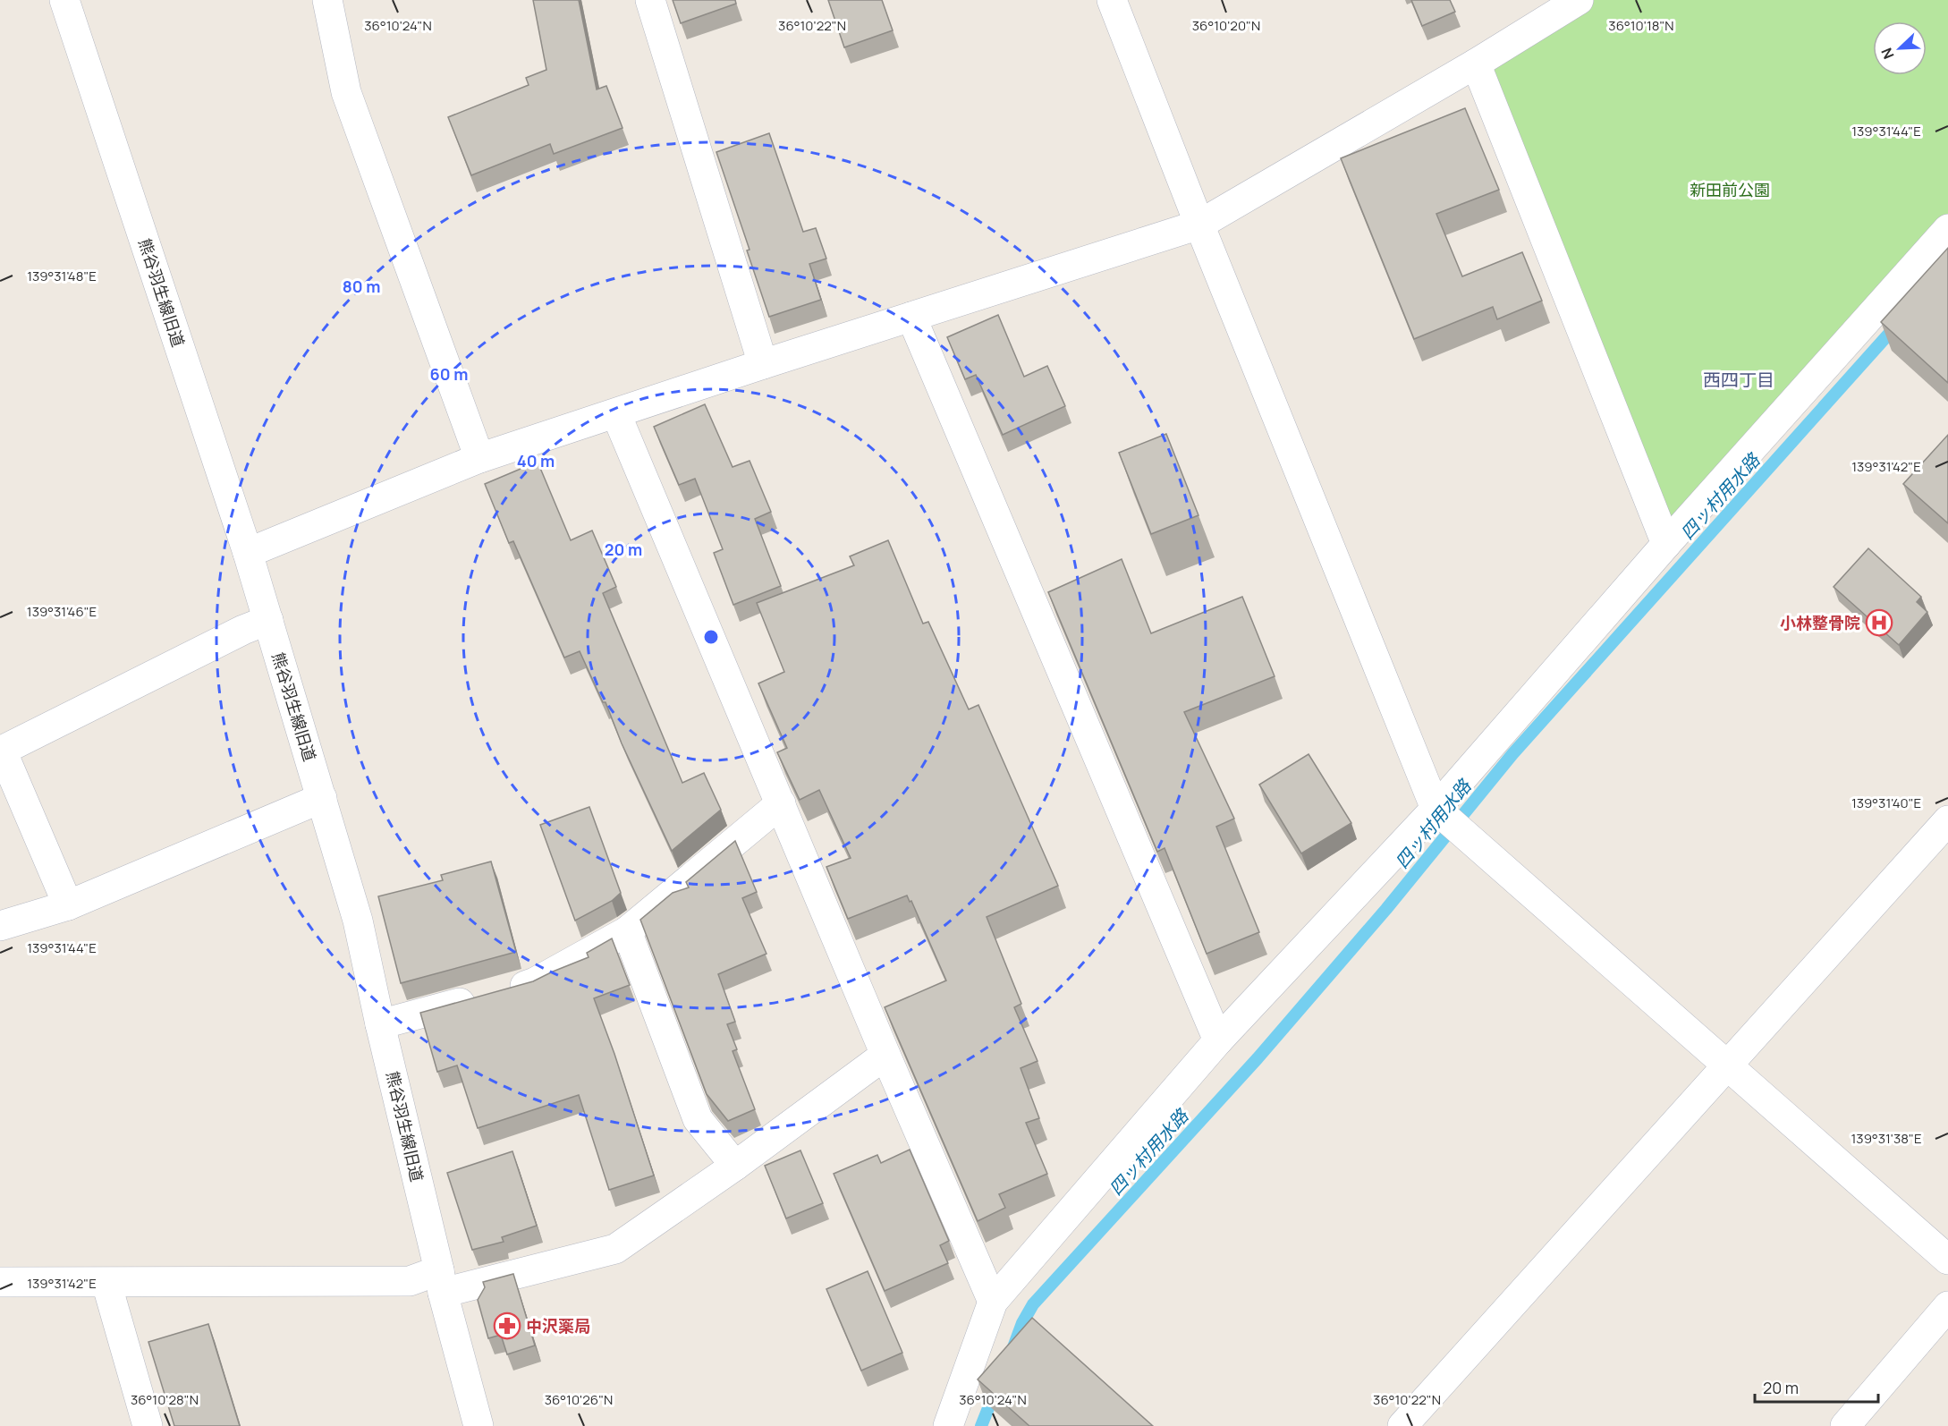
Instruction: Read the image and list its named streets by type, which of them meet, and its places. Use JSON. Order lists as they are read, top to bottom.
{
  "streets": {
    "street": ["熊谷羽生線旧道"]
  },
  "districts": ["西四丁目"],
  "water": ["四ッ村用水路"],
  "parks": ["新田前公園"],
  "places": {
    "hospital": ["小林整骨院"],
    "pharmacy": ["中沢薬局"]
  },
  "scale_bar": "20 m",
  "north": "bottom left",
  "coordinates": [
    "36°10'24\"N",
    "36°10'22\"N",
    "36°10'20\"N",
    "36°10'18\"N",
    "139°31'44\"E",
    "139°31'48\"E",
    "139°31'42\"E",
    "139°31'46\"E",
    "139°31'40\"E",
    "139°31'38\"E",
    "36°10'28\"N",
    "36°10'26\"N"
  ],
  "rings": [
    "80 m",
    "60 m",
    "40 m",
    "20 m"
  ]
}
